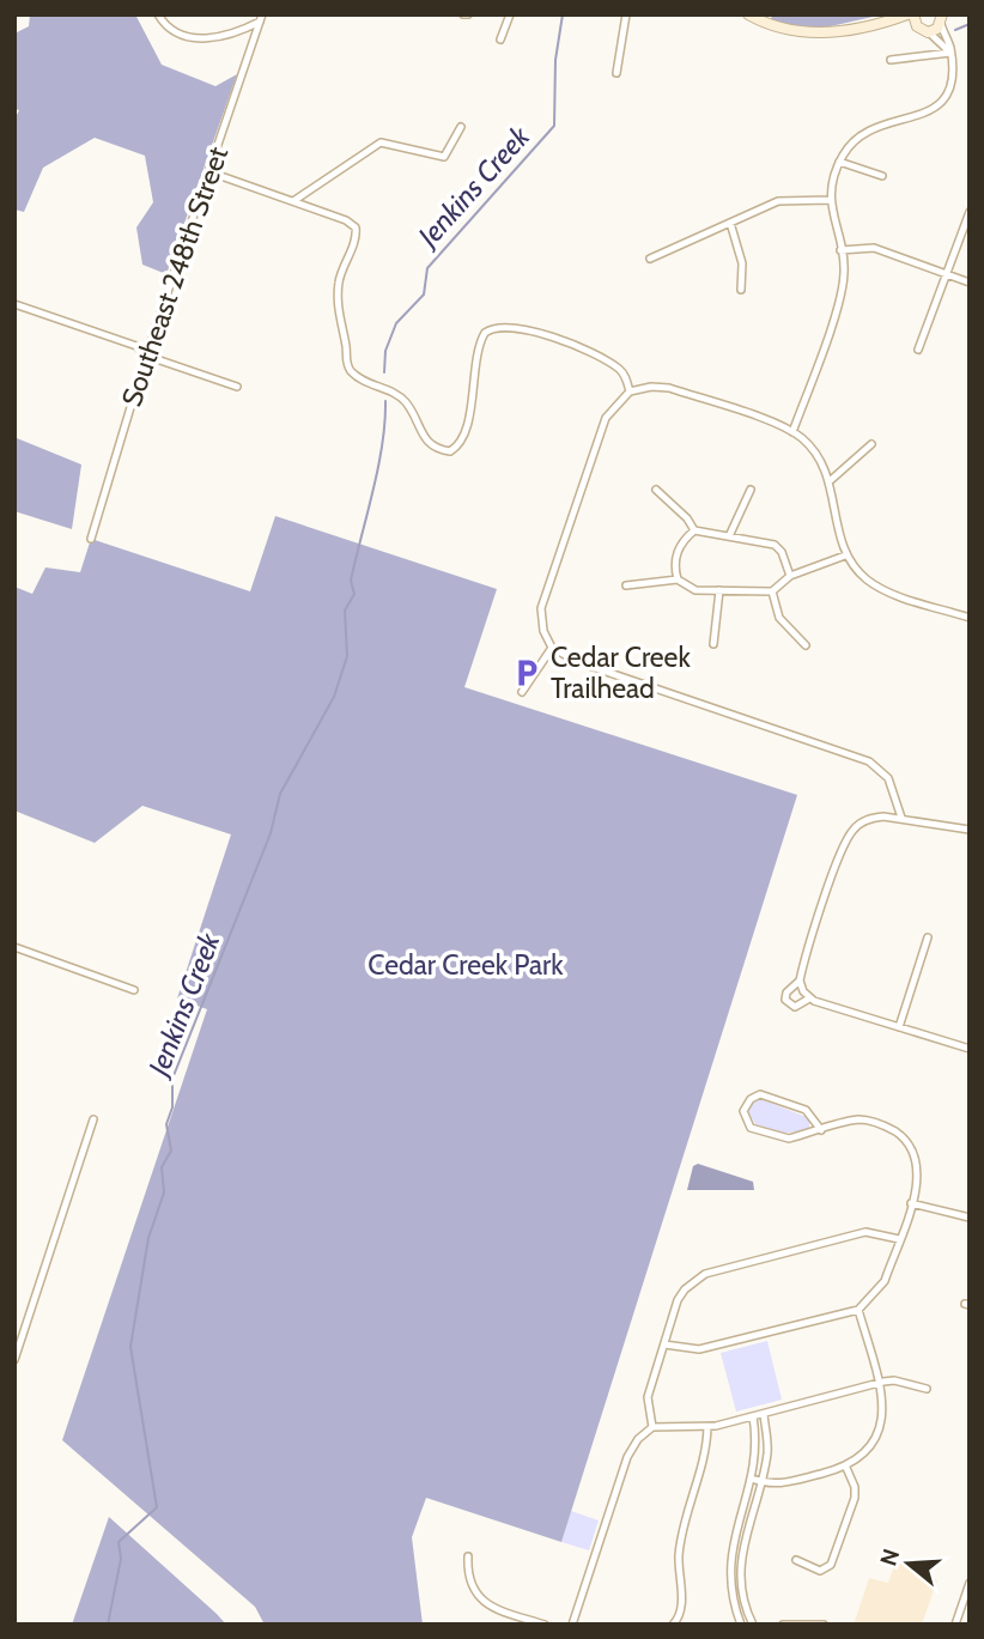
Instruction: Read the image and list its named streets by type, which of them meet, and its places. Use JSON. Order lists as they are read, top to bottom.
{
  "streets": {
    "street": ["Southeast 248th Street"]
  },
  "water": ["Jenkins Creek"],
  "parks": ["Cedar Creek Park"],
  "places": {
    "parking": ["Cedar Creek Trailhead"]
  },
  "north": "left"
}
